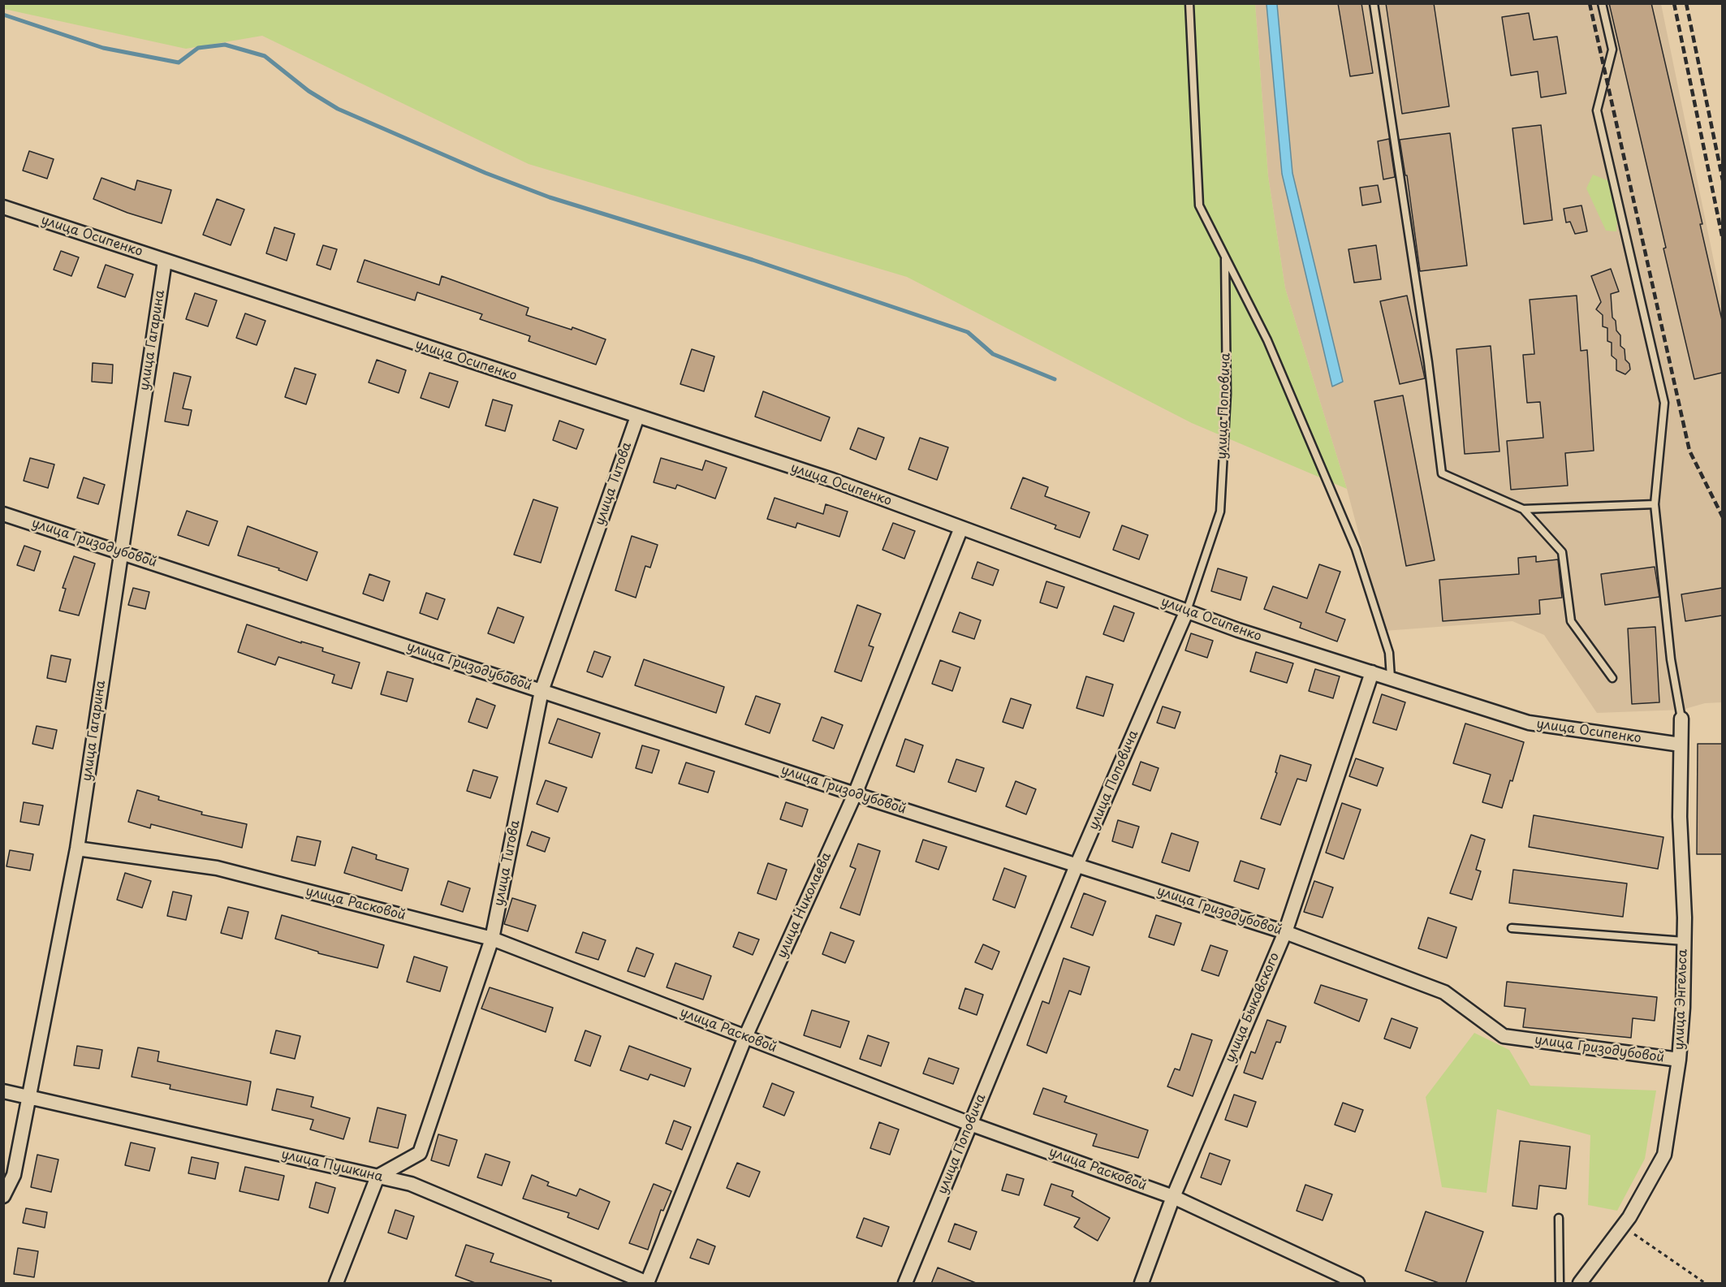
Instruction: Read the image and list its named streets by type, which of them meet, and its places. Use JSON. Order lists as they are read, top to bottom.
{
  "streets": {
    "street": [
      "улица Осипенко",
      "улица Гагарина",
      "улица Поповича",
      "улица Титова",
      "улица Гризодубовой",
      "улица Расковой",
      "улица Николаева",
      "улица Энгельса",
      "улица Быковского",
      "улица Пушкина"
    ]
  },
  "crossings": [
    ["улица Осипенко", "улица Гагарина"],
    ["улица Осипенко", "улица Поповича"],
    ["улица Осипенко", "улица Титова"],
    ["улица Осипенко", "улица Николаева"],
    ["улица Осипенко", "улица Энгельса"],
    ["улица Осипенко", "улица Быковского"],
    ["улица Гагарина", "улица Гризодубовой"],
    ["улица Гагарина", "улица Расковой"],
    ["улица Гагарина", "улица Пушкина"],
    ["улица Поповича", "улица Гризодубовой"],
    ["улица Поповича", "улица Расковой"],
    ["улица Титова", "улица Гризодубовой"],
    ["улица Титова", "улица Расковой"],
    ["улица Титова", "улица Пушкина"],
    ["улица Гризодубовой", "улица Николаева"],
    ["улица Гризодубовой", "улица Энгельса"],
    ["улица Гризодубовой", "улица Быковского"],
    ["улица Расковой", "улица Николаева"],
    ["улица Расковой", "улица Быковского"],
    ["улица Николаева", "улица Пушкина"]
  ]
}
